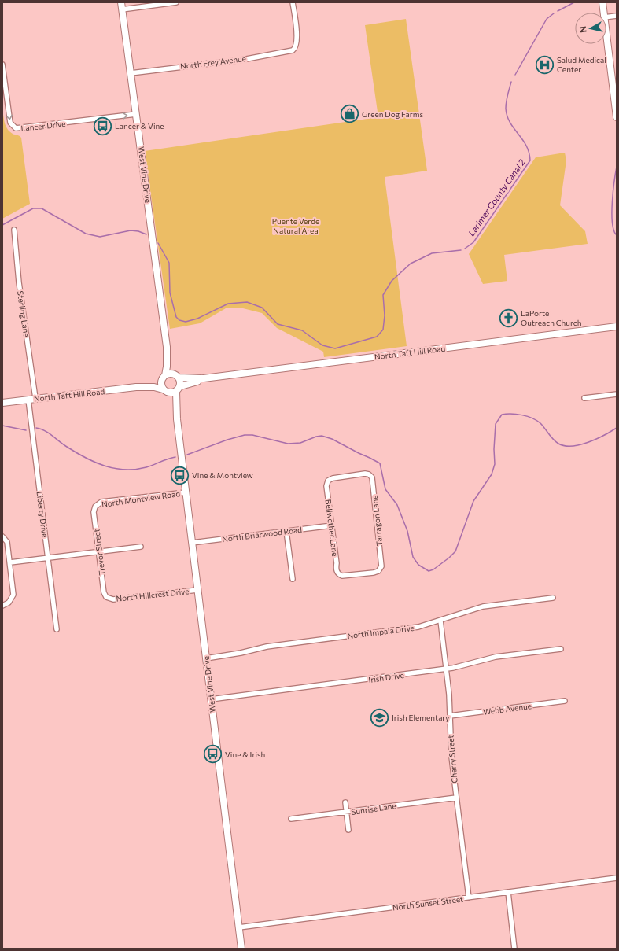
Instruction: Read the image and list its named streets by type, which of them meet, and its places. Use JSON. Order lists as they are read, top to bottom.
{
  "streets": {
    "street": [
      "North Frey Avenue",
      "Lancer Drive",
      "West Vine Drive",
      "Sterling Lane",
      "North Taft Hill Road",
      "North Montview Road",
      "Liberty Drive",
      "Tarragon Lane",
      "Bellwether Lane",
      "North Briarwood Road",
      "Trevor Street",
      "North Hillcrest Drive",
      "North Impala Drive",
      "Irish Drive",
      "Webb Avenue",
      "Cherry Street",
      "Sunrise Lane",
      "North Sunset Street"
    ]
  },
  "crossings": [
    ["North Frey Avenue", "West Vine Drive"],
    ["Lancer Drive", "West Vine Drive"],
    ["West Vine Drive", "North Taft Hill Road"],
    ["West Vine Drive", "North Montview Road"],
    ["West Vine Drive", "North Briarwood Road"],
    ["West Vine Drive", "North Hillcrest Drive"],
    ["West Vine Drive", "North Impala Drive"],
    ["West Vine Drive", "Irish Drive"],
    ["West Vine Drive", "North Sunset Street"],
    ["Sterling Lane", "North Taft Hill Road"],
    ["North Taft Hill Road", "Liberty Drive"],
    ["North Montview Road", "Trevor Street"],
    ["Tarragon Lane", "Bellwether Lane"],
    ["Bellwether Lane", "North Briarwood Road"],
    ["Trevor Street", "North Hillcrest Drive"],
    ["North Impala Drive", "Cherry Street"],
    ["Irish Drive", "Cherry Street"],
    ["Webb Avenue", "Cherry Street"],
    ["Cherry Street", "Sunrise Lane"],
    ["Cherry Street", "North Sunset Street"]
  ],
  "water": ["Larimer County Canal 2"],
  "parks": ["Puente Verde Natural Area"],
  "places": {
    "hospital": ["Salud Medical Center"],
    "shop": ["Green Dog Farms"],
    "bus stop": ["Lancer & Vine", "Vine & Montview", "Vine & Irish"],
    "church": ["LaPorte Outreach Church"],
    "school or university": ["Irish Elementary"]
  },
  "north": "left"
}
